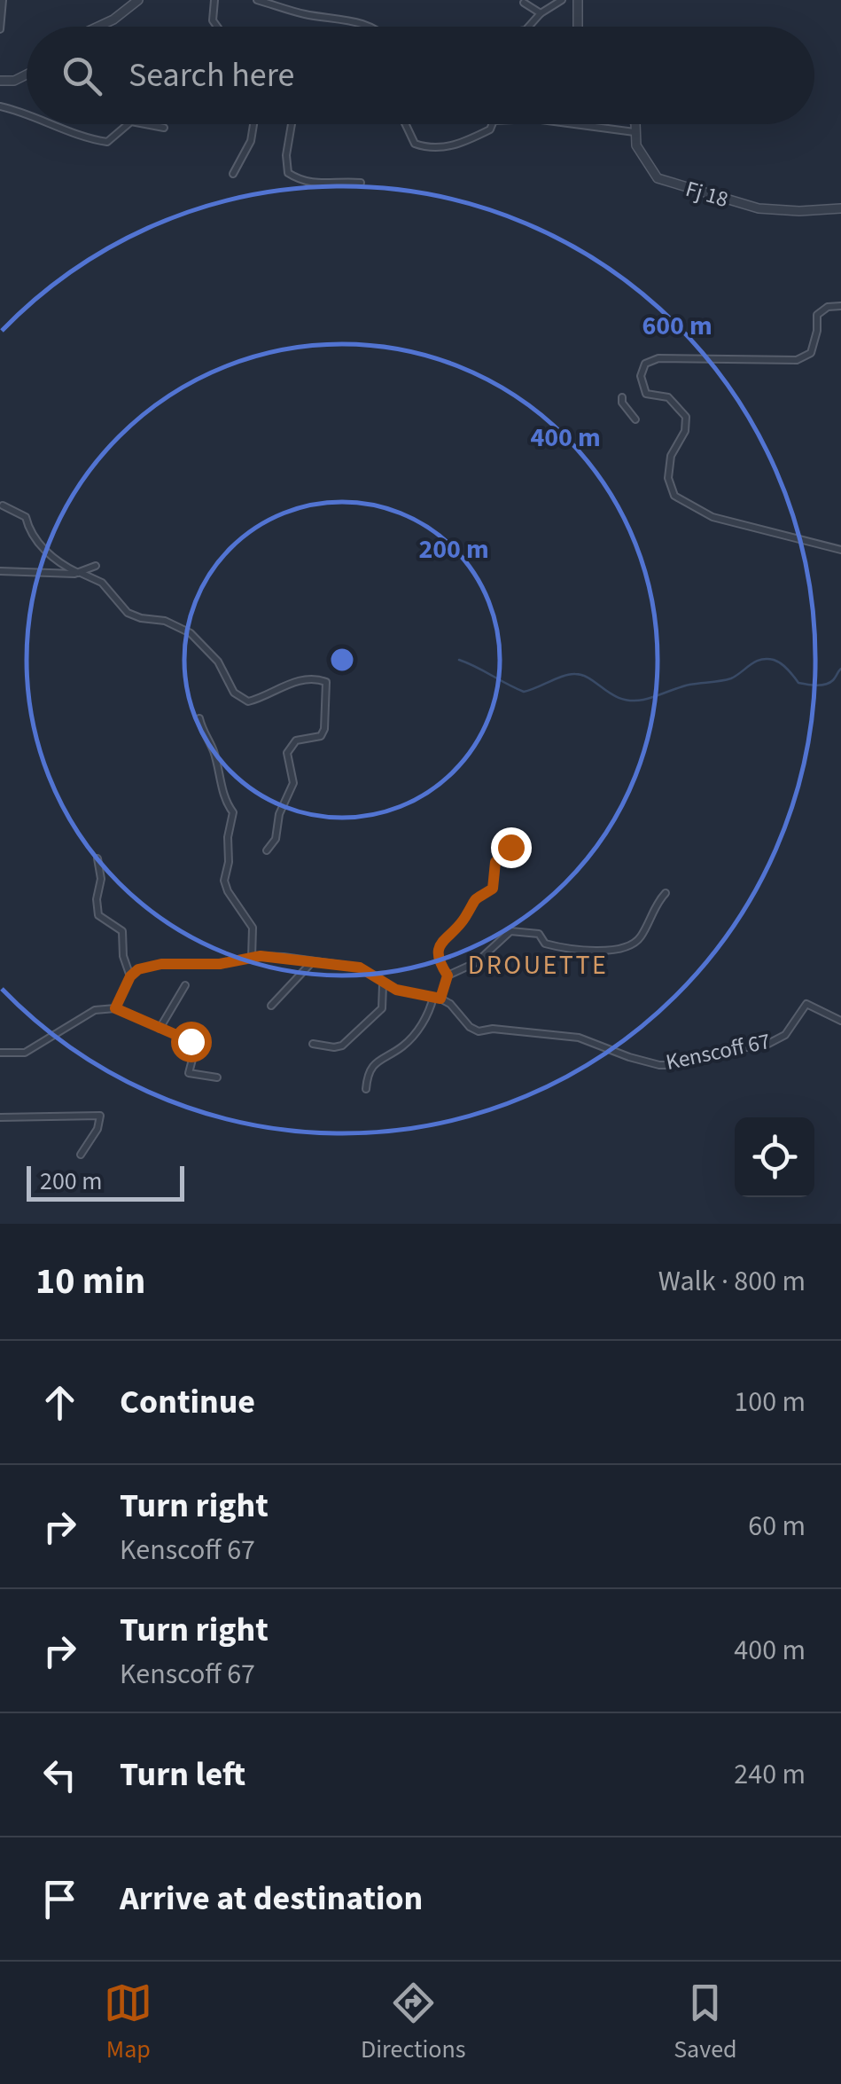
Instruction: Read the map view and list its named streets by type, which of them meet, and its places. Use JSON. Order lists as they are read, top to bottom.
{
  "streets": {
    "street": ["Fj 18", "Kenscoff 67"]
  },
  "districts": ["DROUETTE"],
  "scale_bar": "200 m",
  "page": {
    "search": "Search here",
    "scale": "200 m",
    "heading": ["10 min", "Walk · 800 m"],
    "list": [
      ["Continue", "100 m"],
      ["Turn right", "Kenscoff 67", "60 m"],
      ["Turn right", "Kenscoff 67", "400 m"],
      ["Turn left", "240 m"],
      "Arrive at destination"
    ],
    "nav": ["Map", "Directions", "Saved"]
  },
  "rings": ["600 m", "400 m", "200 m"]
}
